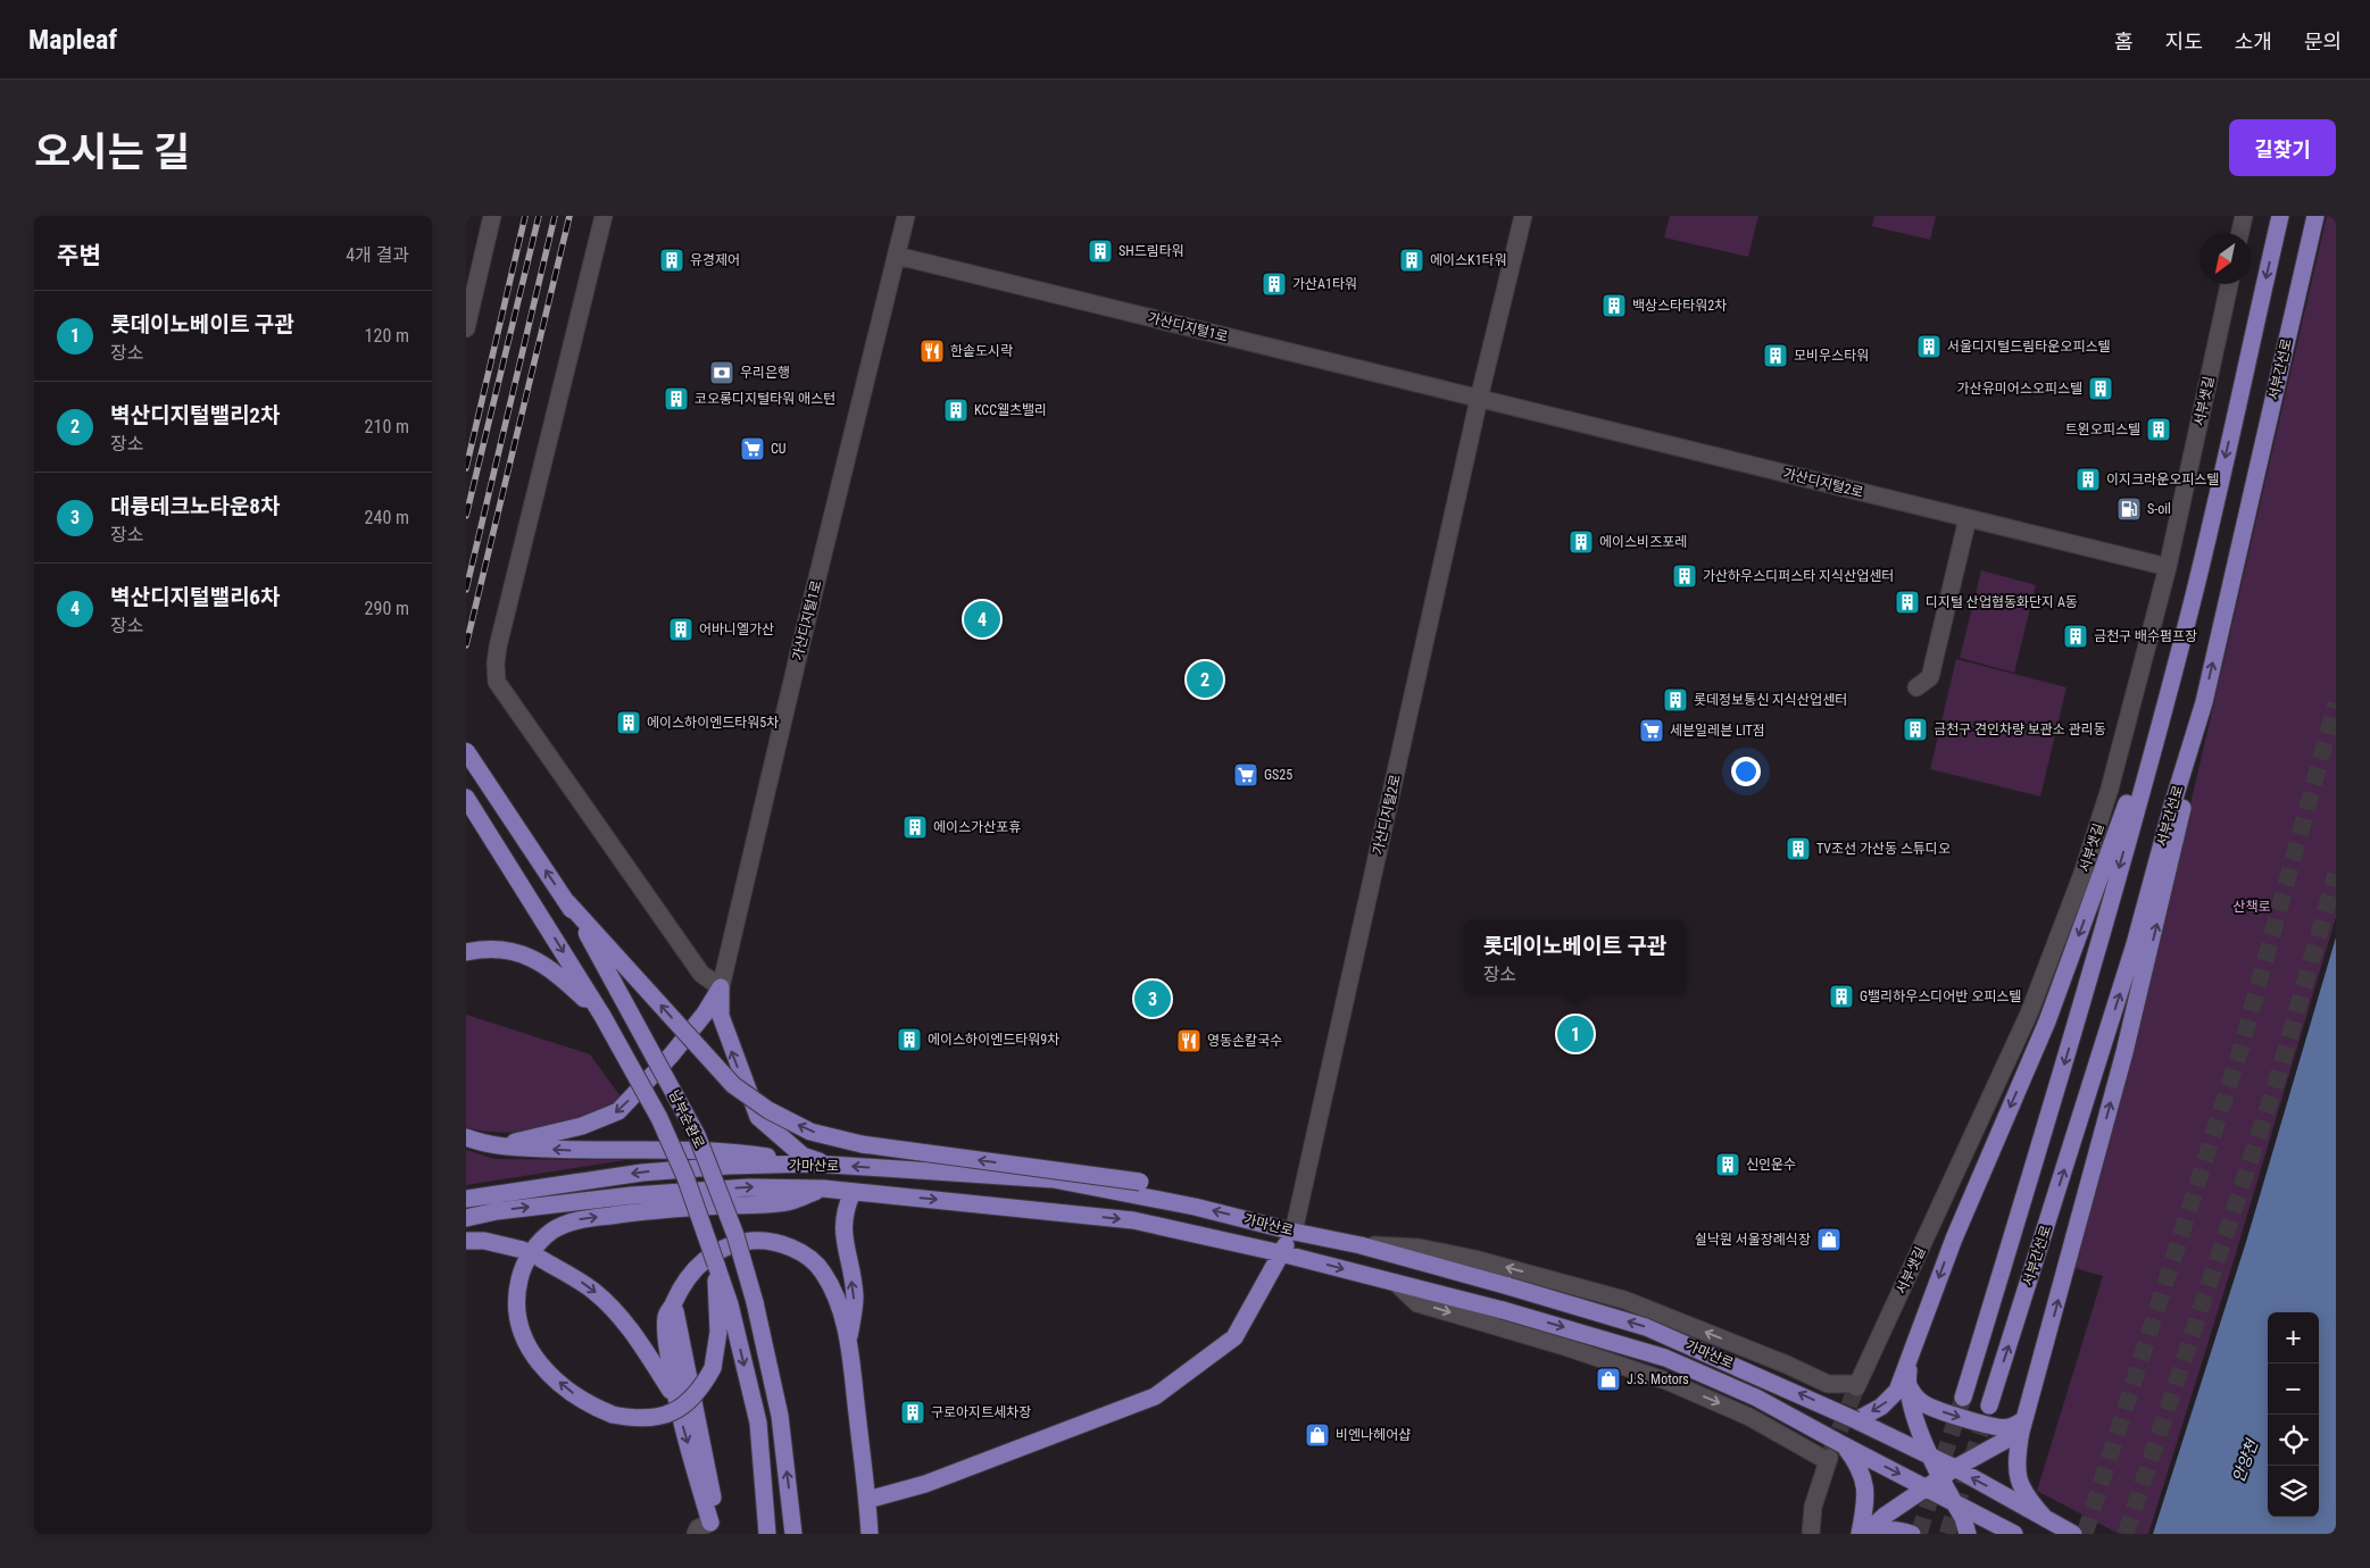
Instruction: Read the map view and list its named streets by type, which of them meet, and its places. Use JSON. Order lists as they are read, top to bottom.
{
  "streets": {
    "main road": ["서부간선로", "남부순환로", "가마산로"],
    "street": ["가산디지털1로", "서부샛길", "가산디지털2로"]
  },
  "crossings": [
    ["가산디지털1로", "가산디지털2로"],
    ["서부샛길", "가산디지털2로"],
    ["서부샛길", "가마산로"],
    ["가산디지털2로", "가마산로"]
  ],
  "water": ["안양천"],
  "parks": ["산책로"],
  "places": {
    "building": [
      "SH드림타워",
      "유경제어",
      "에이스K1타워",
      "가산A1타워",
      "백상스타타워2차",
      "서울디지털드림타운오피스텔",
      "모비우스타워",
      "가산유미어스오피스텔",
      "코오롱디지털타워 애스턴",
      "KCC웰츠밸리",
      "트윈오피스텔",
      "이지크라운오피스텔",
      "에이스비즈포레",
      "가산하우스디퍼스타 지식산업센터",
      "디지털 산업협동화단지 A동",
      "어바니엘가산",
      "금천구 배수펌프장",
      "롯데정보통신 지식산업센터",
      "에이스하이엔드타워5차",
      "금천구 견인차량 보관소 관리동",
      "에이스가산포휴",
      "TV조선 가산동 스튜디오",
      "G밸리하우스디어반 오피스텔",
      "에이스하이엔드타워9차",
      "신인운수",
      "구로아지트세차장"
    ],
    "restaurant": ["한솥도시락", "영동손칼국수"],
    "bank": ["우리은행"],
    "supermarket": ["CU", "세븐일레븐 LIT점", "GS25"],
    "fuel station": ["S-oil"],
    "shop": ["쉴낙원 서울장례식장", "J.S. Motors", "비엔나헤어샵"]
  },
  "north": "bottom left",
  "page": {
    "header": "Mapleaf",
    "nav": [
      "홈",
      "지도",
      "소개",
      "문의"
    ],
    "title": "오시는 길",
    "buttons": "길찾기",
    "heading": ["주변", "4개 결과"],
    "list": [
      {
        "mark": "1",
        "name": "롯데이노베이트 구관",
        "note": "장소",
        "value": "120 m"
      },
      {
        "mark": "2",
        "name": "벽산디지털밸리2차",
        "note": "장소",
        "value": "210 m"
      },
      {
        "mark": "3",
        "name": "대륭테크노타운8차",
        "note": "장소",
        "value": "240 m"
      },
      {
        "mark": "4",
        "name": "벽산디지털밸리6차",
        "note": "장소",
        "value": "290 m"
      }
    ],
    "pins": [
      "4",
      "2",
      "3",
      "1"
    ],
    "popup": ["롯데이노베이트 구관", "장소"],
    "map_buttons": ["+", "−"]
  }
}
